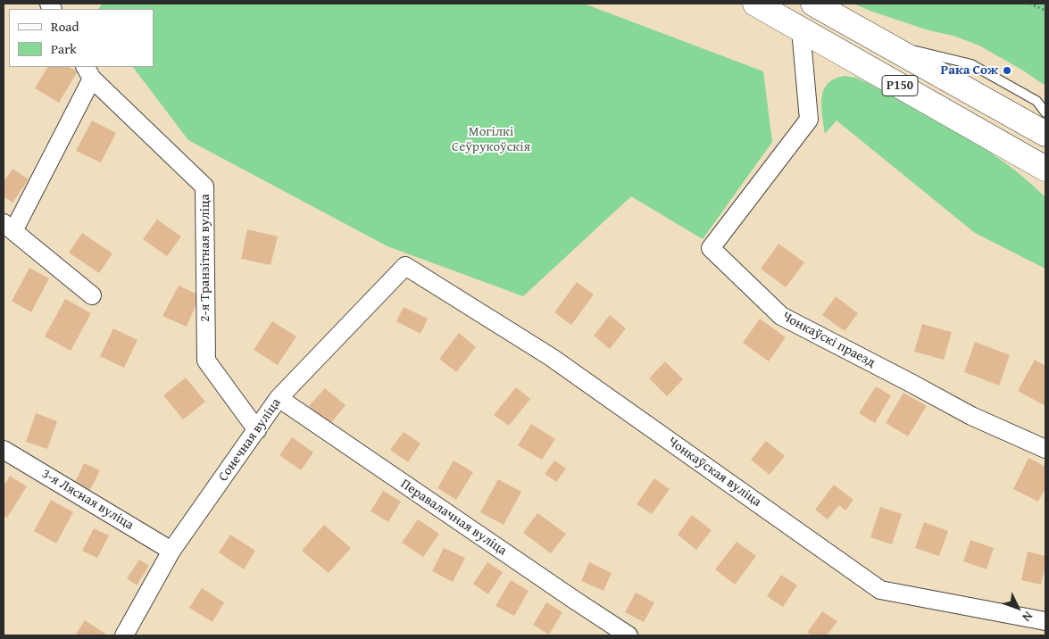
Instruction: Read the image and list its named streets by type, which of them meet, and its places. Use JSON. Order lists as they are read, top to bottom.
{
  "streets": {
    "main road": ["Р150"],
    "street": [
      "2-я Транзітная вуліца",
      "Чонкаўскі праезд",
      "Сонечная вуліца",
      "Чонкаўская вуліца",
      "3-я Лясная вуліца",
      "Перавалачная вуліца"
    ]
  },
  "crossings": [
    ["Р150", "Чонкаўскі праезд"],
    ["2-я Транзітная вуліца", "Сонечная вуліца"],
    ["Сонечная вуліца", "Чонкаўская вуліца"],
    ["Сонечная вуліца", "3-я Лясная вуліца"],
    ["Сонечная вуліца", "Перавалачная вуліца"]
  ],
  "parks": ["Могілкі Сеўрукоўскія"],
  "places": ["Рака Сож"],
  "legend": ["Road", "Park"],
  "north": "bottom right"
}
